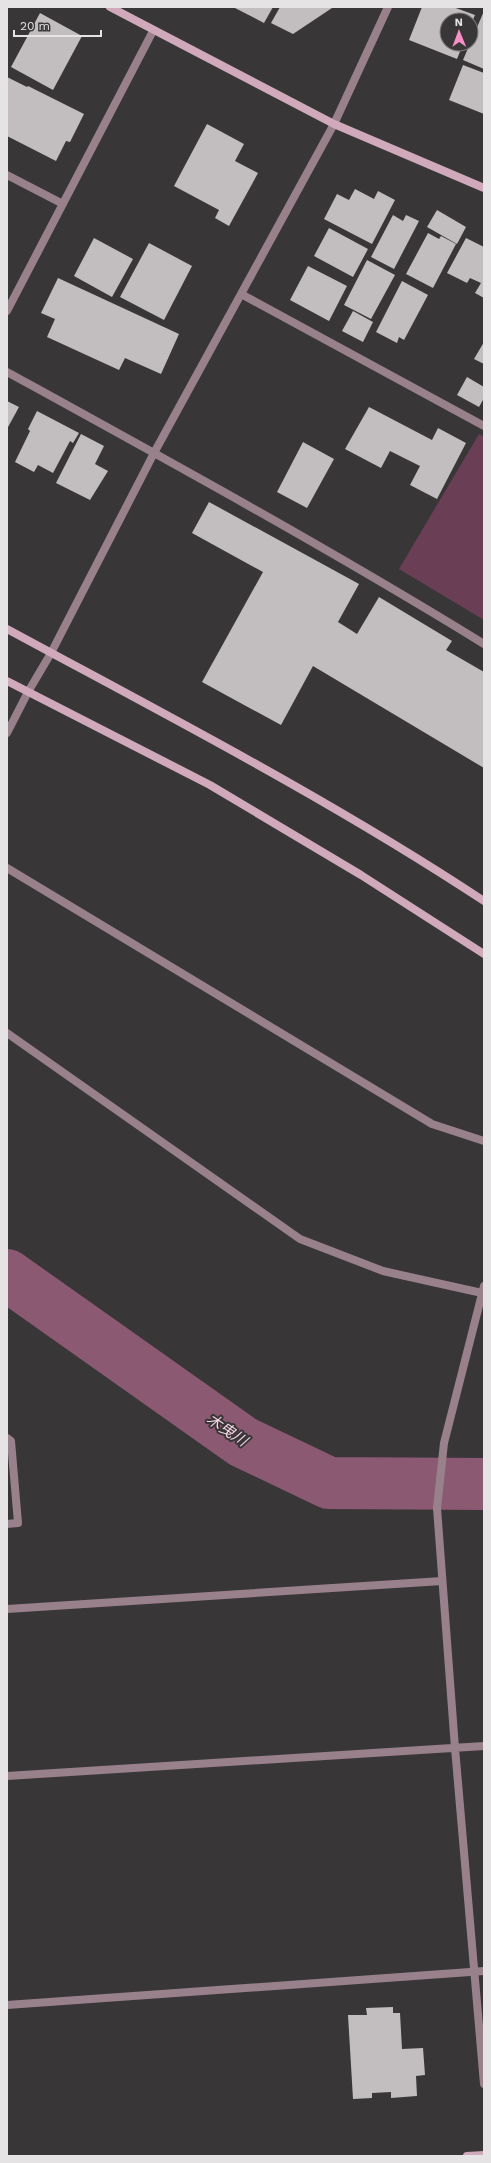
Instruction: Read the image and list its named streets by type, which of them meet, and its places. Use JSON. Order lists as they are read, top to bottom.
{
  "water": ["木曳川"],
  "scale_bar": "20 m",
  "north": "top"
}
